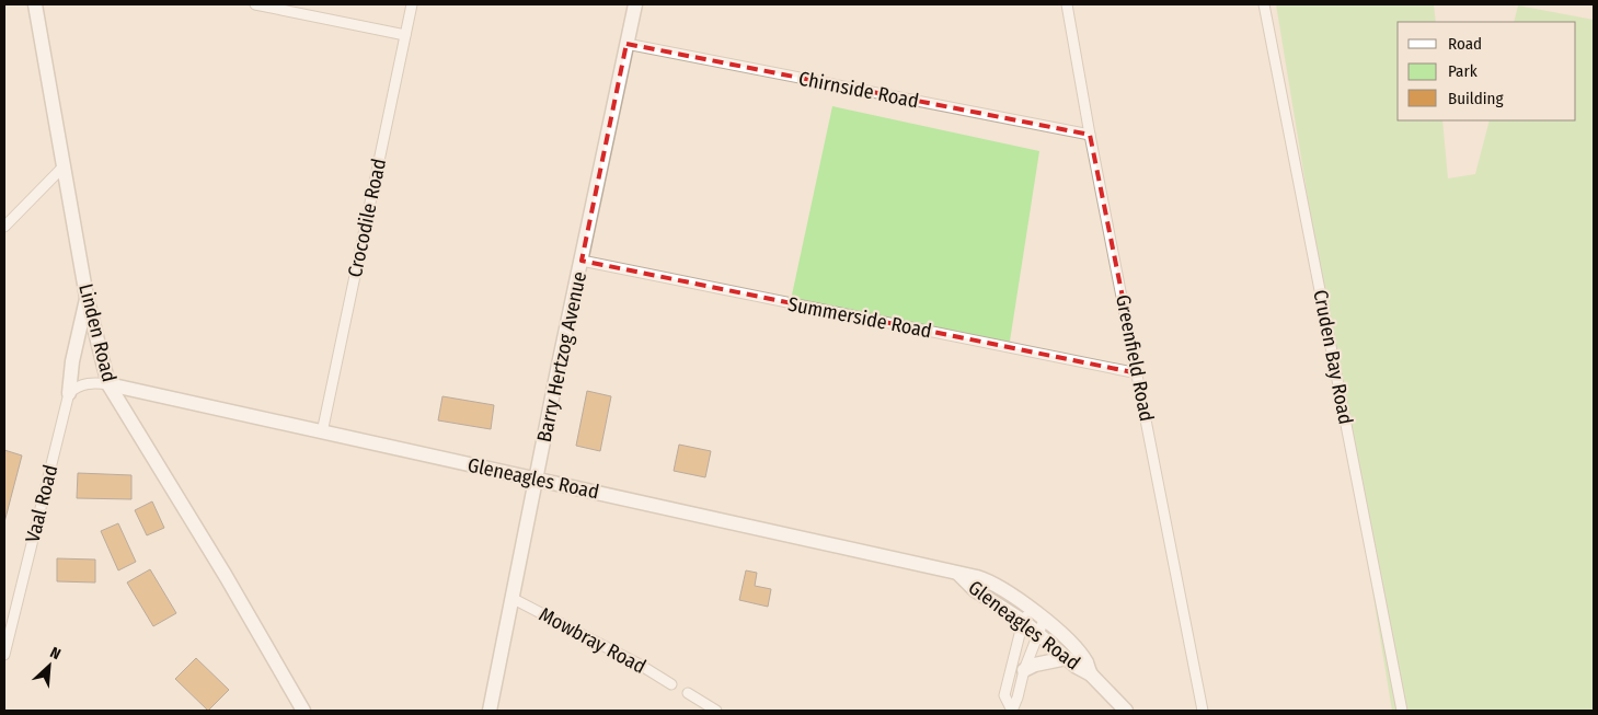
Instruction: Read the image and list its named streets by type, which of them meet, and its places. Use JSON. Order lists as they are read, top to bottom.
{
  "streets": {
    "main road": ["Linden Road", "Barry Hertzog Avenue", "Gleneagles Road"],
    "street": [
      "Chirnside Road",
      "Crocodile Road",
      "Summerside Road",
      "Cruden Bay Road",
      "Greenfield Road",
      "Vaal Road",
      "Mowbray Road"
    ]
  },
  "crossings": [
    ["Chirnside Road", "Barry Hertzog Avenue"],
    ["Chirnside Road", "Greenfield Road"],
    ["Crocodile Road", "Gleneagles Road"],
    ["Summerside Road", "Barry Hertzog Avenue"],
    ["Summerside Road", "Greenfield Road"],
    ["Linden Road", "Gleneagles Road"],
    ["Barry Hertzog Avenue", "Gleneagles Road"],
    ["Barry Hertzog Avenue", "Mowbray Road"]
  ],
  "legend": ["Road", "Park", "Building"],
  "north": "top right"
}
